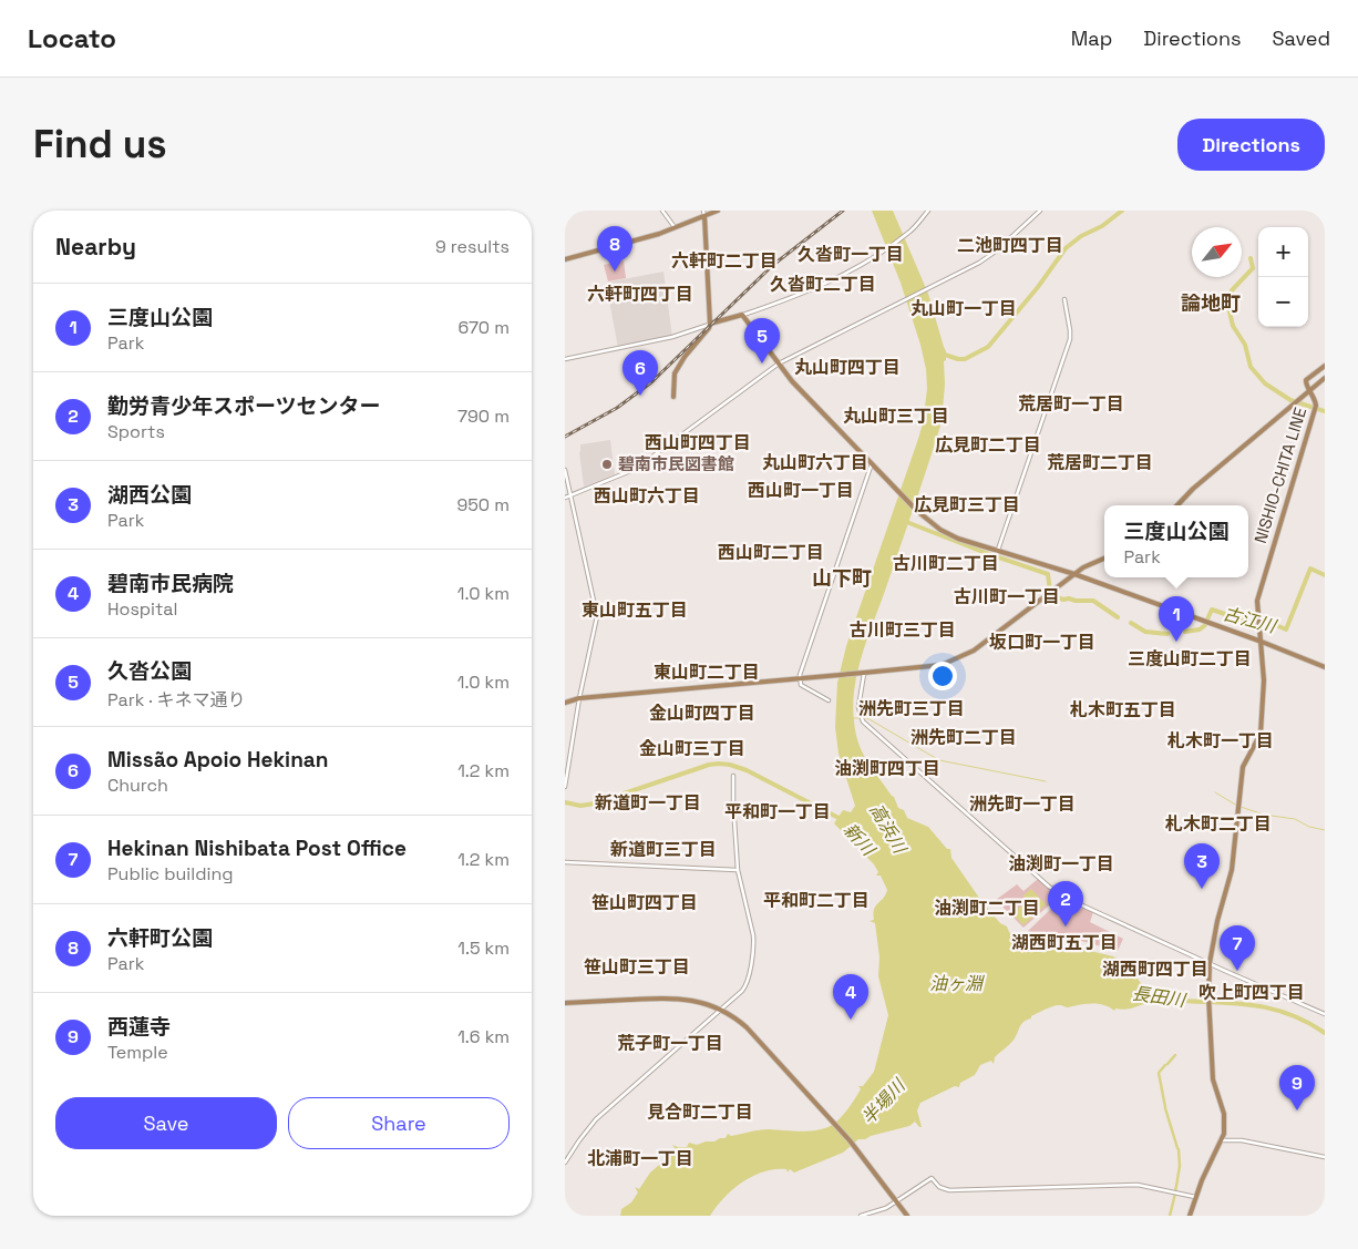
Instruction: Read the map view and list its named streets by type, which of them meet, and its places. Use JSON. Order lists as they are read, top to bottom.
{
  "streets": {
    "main road": ["NISHIO-CHITA LINE"]
  },
  "districts": [
    "二池町四丁目",
    "久沓町一丁目",
    "六軒町二丁目",
    "久沓町二丁目",
    "六軒町四丁目",
    "論地町",
    "丸山町一丁目",
    "丸山町四丁目",
    "荒居町一丁目",
    "丸山町三丁目",
    "西山町四丁目",
    "広見町二丁目",
    "丸山町六丁目",
    "荒居町二丁目",
    "西山町一丁目",
    "西山町六丁目",
    "広見町三丁目",
    "西山町二丁目",
    "古川町二丁目",
    "山下町",
    "古川町一丁目",
    "東山町五丁目",
    "古川町三丁目",
    "坂口町一丁目",
    "三度山町二丁目",
    "東山町二丁目",
    "洲先町三丁目",
    "札木町五丁目",
    "金山町四丁目",
    "洲先町二丁目",
    "札木町一丁目",
    "金山町三丁目",
    "油渕町四丁目",
    "新道町一丁目",
    "洲先町一丁目",
    "平和町一丁目",
    "札木町二丁目",
    "新道町三丁目",
    "油渕町一丁目",
    "平和町二丁目",
    "笹山町四丁目",
    "油渕町二丁目",
    "湖西町五丁目",
    "笹山町三丁目",
    "湖西町四丁目",
    "吹上町四丁目",
    "荒子町一丁目",
    "見合町二丁目",
    "北浦町一丁目"
  ],
  "water": [
    "古江川",
    "高浜川",
    "新川",
    "油ヶ淵",
    "長田川",
    "半場川"
  ],
  "places": ["碧南市民図書館"],
  "north": "top right",
  "page": {
    "header": "Locato",
    "nav": ["Map", "Directions", "Saved"],
    "buttons": [
      "Directions",
      ["Save", "Share"]
    ],
    "title": "Find us",
    "heading": ["Nearby", "9 results"],
    "pins": [
      "8",
      "5",
      "6",
      "1",
      "3",
      "2",
      "7",
      "4",
      "9"
    ],
    "map_buttons": ["+", "−"],
    "list": [
      {
        "mark": "1",
        "name": "三度山公園",
        "note": "Park",
        "value": "670 m"
      },
      {
        "mark": "2",
        "name": "勤労青少年スポーツセンター",
        "note": "Sports",
        "value": "790 m"
      },
      {
        "mark": "3",
        "name": "湖西公園",
        "note": "Park",
        "value": "950 m"
      },
      {
        "mark": "4",
        "name": "碧南市民病院",
        "note": "Hospital",
        "value": "1.0 km"
      },
      {
        "mark": "5",
        "name": "久沓公園",
        "note": "Park · キネマ通り",
        "value": "1.0 km"
      },
      {
        "mark": "6",
        "name": "Missão Apoio Hekinan",
        "note": "Church",
        "value": "1.2 km"
      },
      {
        "mark": "7",
        "name": "Hekinan Nishibata Post Office",
        "note": "Public building",
        "value": "1.2 km"
      },
      {
        "mark": "8",
        "name": "六軒町公園",
        "note": "Park",
        "value": "1.5 km"
      },
      {
        "mark": "9",
        "name": "西蓮寺",
        "note": "Temple",
        "value": "1.6 km"
      }
    ],
    "popup": ["三度山公園", "Park"]
  }
}
